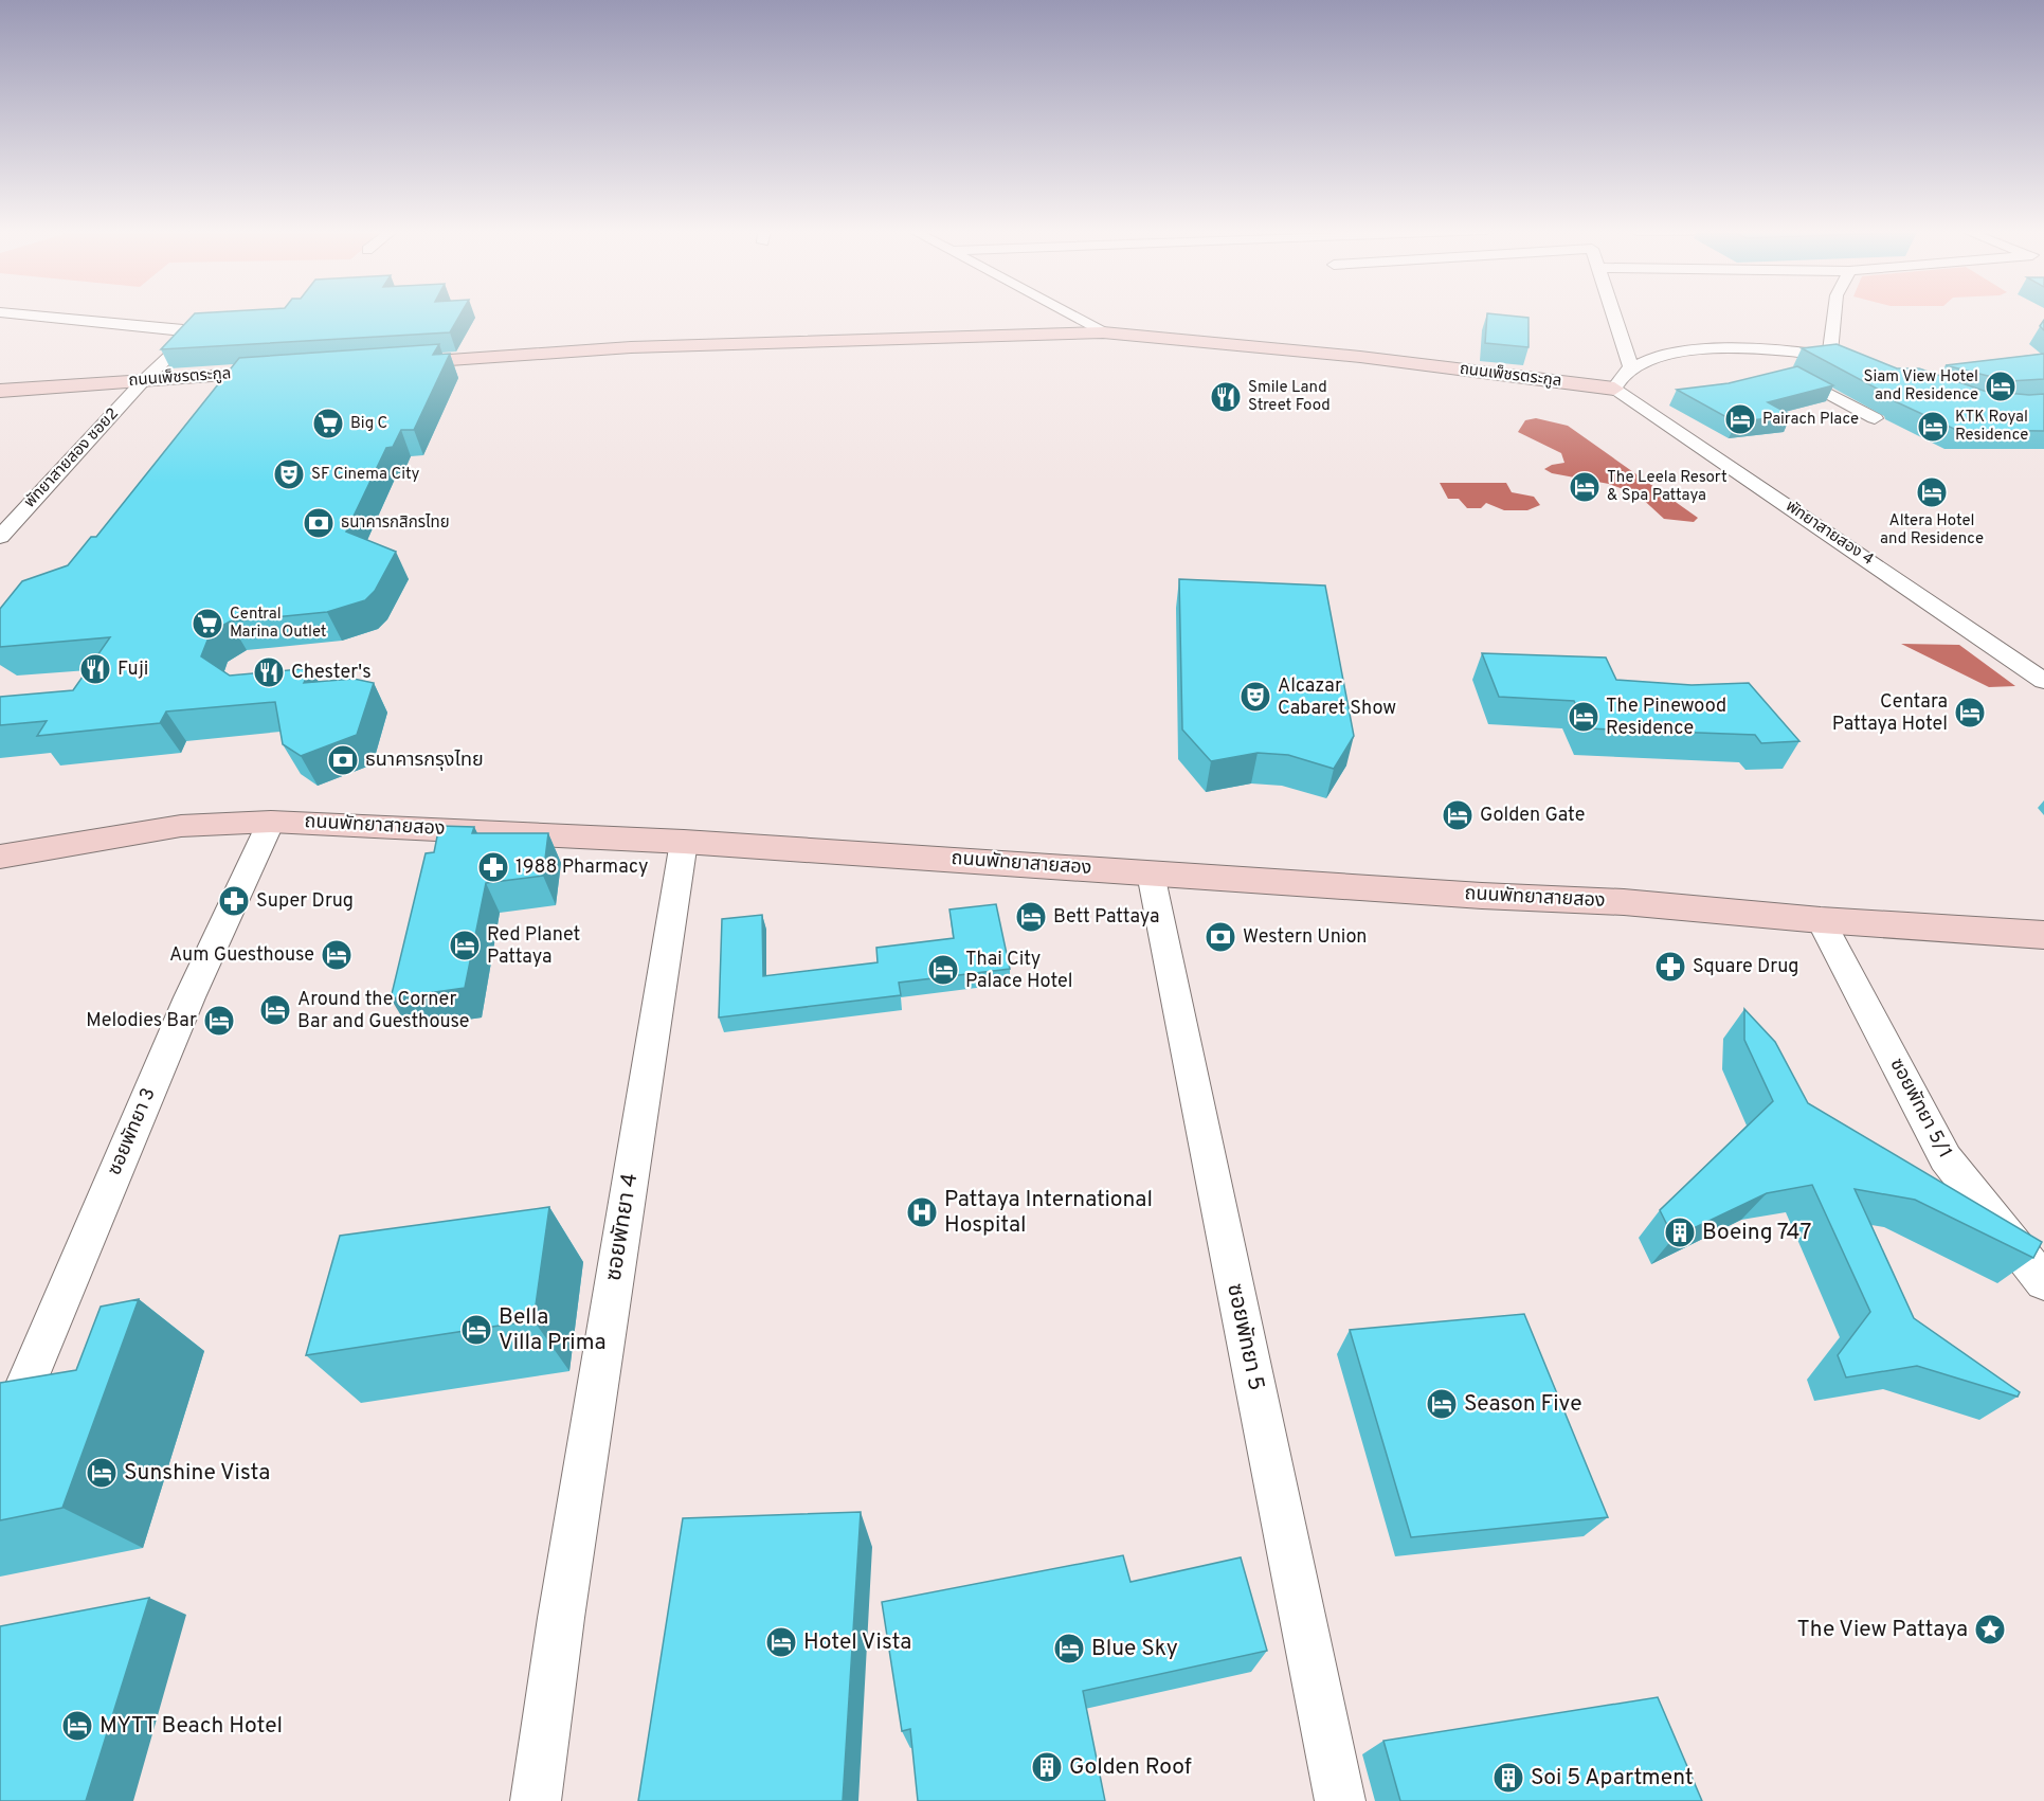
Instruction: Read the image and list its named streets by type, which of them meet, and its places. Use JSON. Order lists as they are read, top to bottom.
{
  "streets": {
    "street": [
      "ถนนเพ็ชรตระกูล",
      "พัทยาสายสอง ซอย2",
      "พัทยาสายสอง 4",
      "ถนนพัทยาสายสอง",
      "ซอยพัทยา 5/1",
      "ซอยพัทยา 3",
      "ซอยพัทยา 4",
      "ซอยพัทยา 5"
    ]
  },
  "crossings": [
    ["ถนนเพ็ชรตระกูล", "พัทยาสายสอง ซอย2"],
    ["ถนนเพ็ชรตระกูล", "พัทยาสายสอง 4"],
    ["ถนนพัทยาสายสอง", "ซอยพัทยา 5/1"],
    ["ถนนพัทยาสายสอง", "ซอยพัทยา 3"],
    ["ถนนพัทยาสายสอง", "ซอยพัทยา 4"],
    ["ถนนพัทยาสายสอง", "ซอยพัทยา 5"]
  ],
  "places": {
    "hotel": [
      "Siam View Hotel and Residence",
      "Pairach Place",
      "KTK Royal Residence",
      "The Leela Resort & Spa Pattaya",
      "Altera Hotel and Residence",
      "Centara Pattaya Hotel",
      "The Pinewood Residence",
      "Golden Gate",
      "Bett Pattaya",
      "Red Planet Pattaya",
      "Aum Guesthouse",
      "Thai City Palace Hotel",
      "Around the Corner Bar and Guesthouse",
      "Melodies Bar",
      "Bella Villa Prima",
      "Season Five",
      "Sunshine Vista",
      "Hotel Vista",
      "Blue Sky",
      "MYTT Beach Hotel"
    ],
    "restaurant": ["Smile Land Street Food", "Fuji", "Chester's"],
    "supermarket": ["Big C", "Central Marina Outlet"],
    "theatre": ["SF Cinema City", "Alcazar Cabaret Show"],
    "bank": ["ธนาคารกสิกรไทย", "ธนาคารกรุงไทย", "Western Union"],
    "pharmacy": ["1988 Pharmacy", "Super Drug", "Square Drug"],
    "hospital": ["Pattaya International Hospital"],
    "building": ["Boeing 747", "Golden Roof", "Soi 5 Apartment"],
    "place": ["The View Pattaya"]
  }
}
